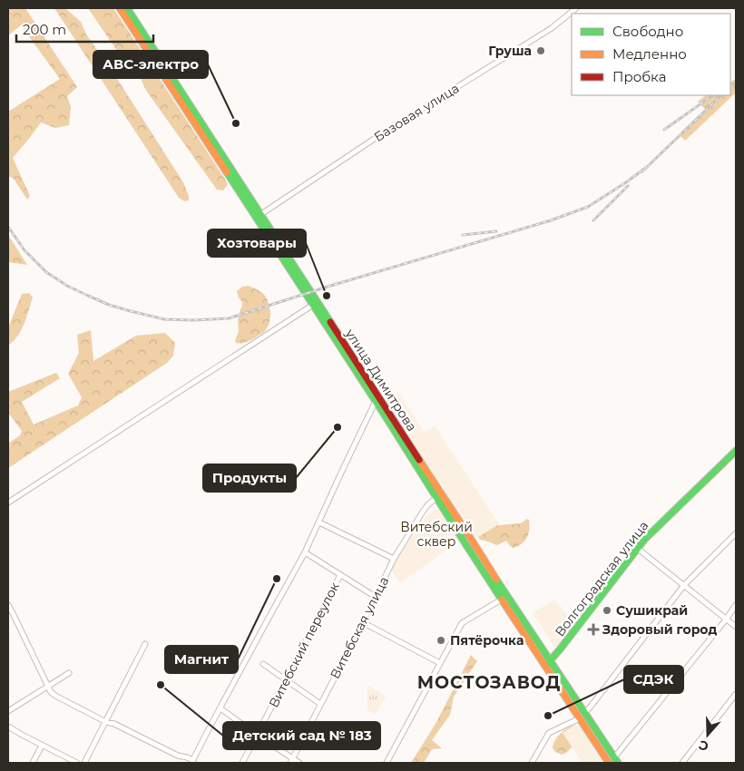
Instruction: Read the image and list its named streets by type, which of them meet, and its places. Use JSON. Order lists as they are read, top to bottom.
{
  "streets": {
    "main road": ["улица Димитрова", "Волгоградская улица"],
    "street": ["Базовая улица", "Витебская улица", "Витебский переулок"]
  },
  "crossings": [
    ["Базовая улица", "улица Димитрова"],
    ["улица Димитрова", "Волгоградская улица"],
    ["улица Димитрова", "Витебская улица"]
  ],
  "districts": ["МОСТОЗАВОД"],
  "parks": ["Витебский сквер"],
  "places": {
    "other": [
      "Груша",
      "АВС-электро",
      "Хозтовары",
      "Продукты",
      "Магнит",
      "Сушикрай",
      "Пятёрочка",
      "Детский сад № 183",
      "СДЭК"
    ],
    "health": ["Здоровый город"]
  },
  "legend": ["Свободно", "Медленно", "Пробка"],
  "scale_bar": "200 m",
  "north": "bottom"
}
